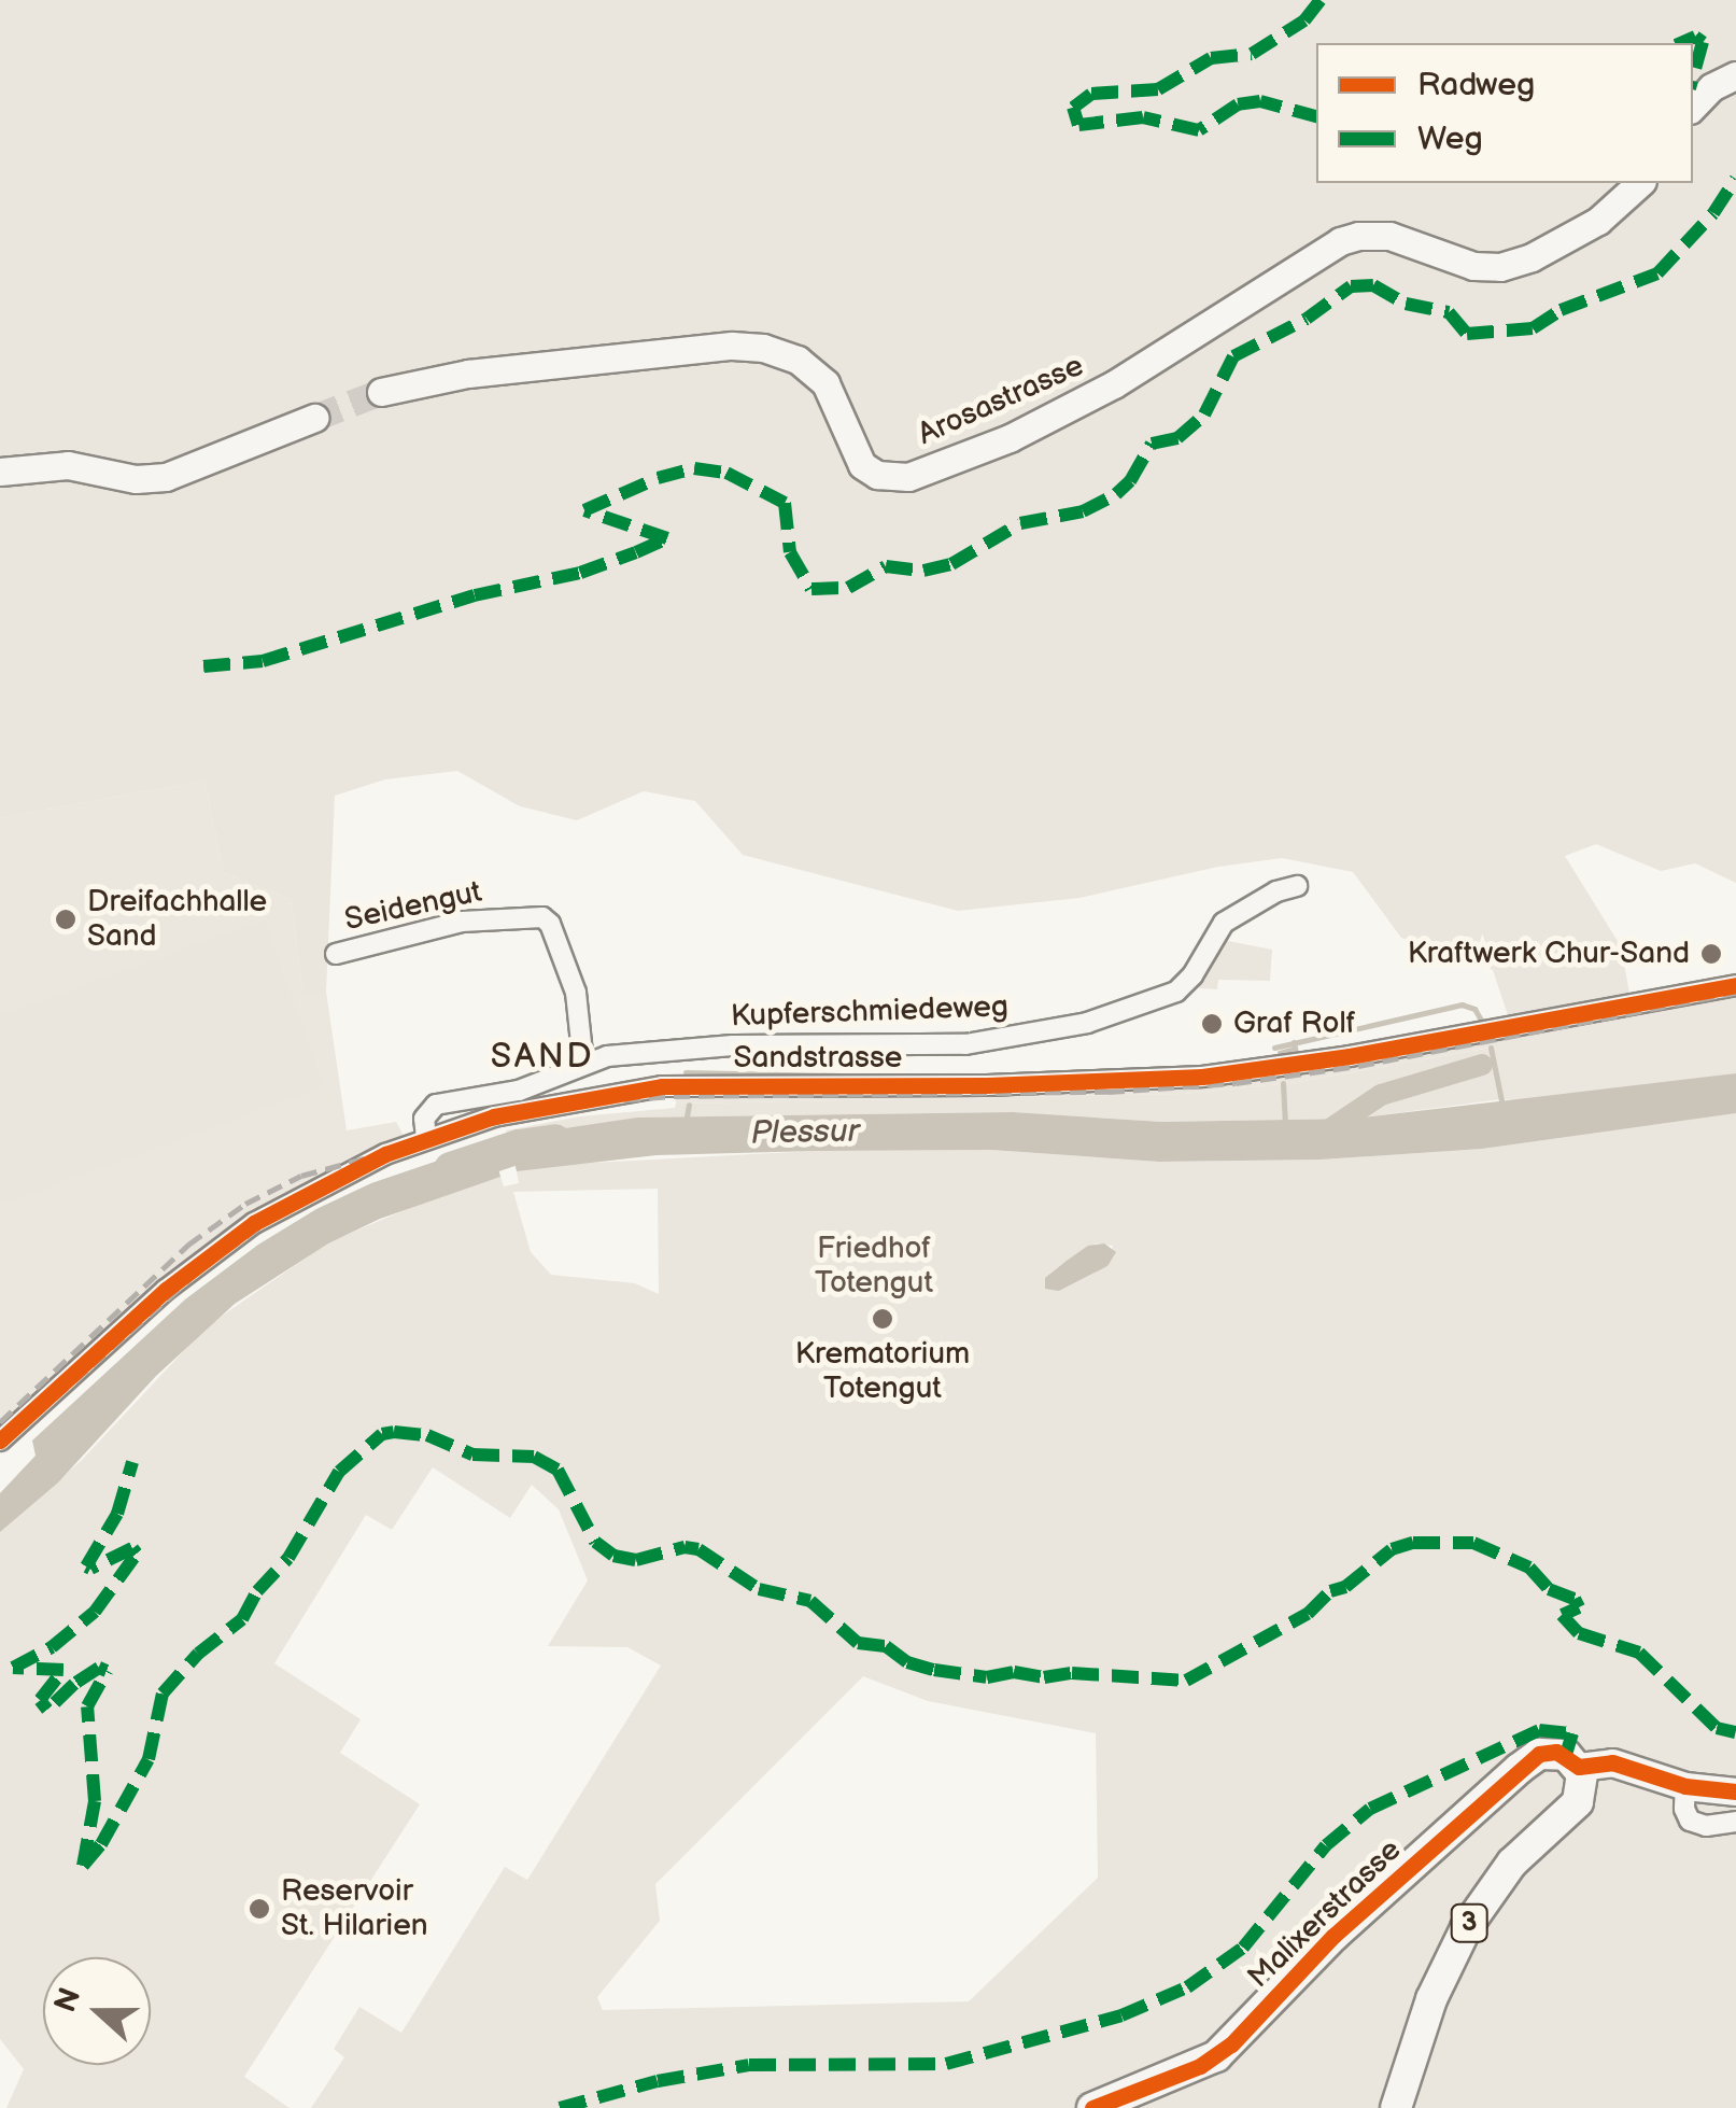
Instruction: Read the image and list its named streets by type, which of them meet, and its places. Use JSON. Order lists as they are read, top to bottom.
{
  "streets": {
    "main road": ["Arosastrasse", "Malixerstrasse", "3"],
    "street": ["Seidengut", "Kupferschmiedeweg", "Sandstrasse"]
  },
  "crossings": [
    ["Seidengut", "Kupferschmiedeweg"],
    ["Kupferschmiedeweg", "Sandstrasse"],
    ["Malixerstrasse", "3"]
  ],
  "districts": ["SAND"],
  "water": ["Plessur"],
  "parks": ["Friedhof Totengut"],
  "places": [
    "Dreifachhalle Sand",
    "Kraftwerk Chur-Sand",
    "Graf Rolf",
    "Krematorium Totengut",
    "Reservoir St. Hilarien"
  ],
  "legend": ["Radweg", "Weg"],
  "north": "left"
}
